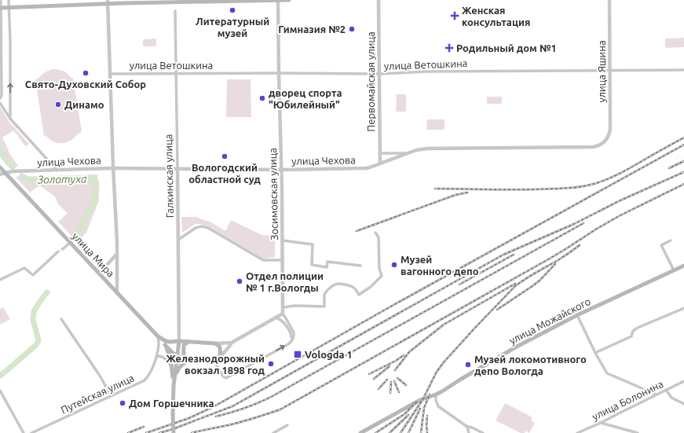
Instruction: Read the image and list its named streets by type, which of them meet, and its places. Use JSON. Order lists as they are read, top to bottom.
{
  "streets": {
    "main road": ["улица Мира", "улица Можайского"],
    "street": [
      "улица Ветошкина",
      "улица Яшина",
      "Первомайская улица",
      "улица Чехова",
      "Галкинская улица",
      "Зосимовская улица",
      "Путейская улица",
      "улица Болонина"
    ]
  },
  "crossings": [
    ["улица Ветошкина", "улица Яшина"],
    ["улица Ветошкина", "Первомайская улица"],
    ["улица Ветошкина", "Галкинская улица"],
    ["улица Ветошкина", "Зосимовская улица"],
    ["улица Яшина", "улица Чехова"],
    ["Первомайская улица", "улица Чехова"],
    ["улица Чехова", "Галкинская улица"],
    ["улица Чехова", "Зосимовская улица"],
    ["улица Чехова", "улица Мира"],
    ["улица Мира", "Путейская улица"]
  ],
  "water": ["Золотуха"],
  "places": {
    "other": [
      "Литературный музей",
      "Гимназия №2",
      "Свято-Духовский Собор",
      "дворец спорта \"Юбилейный\"",
      "Динамо",
      "Вологодский областной суд",
      "Музей вагонного депо",
      "Отдел полиции № 1 г.Вологды",
      "Железнодорожный вокзал 1898 год",
      "Музей локомотивного депо Вологда",
      "Дом Горшечника"
    ],
    "health": ["Женская консультация", "Родильный дом №1"],
    "transit": ["Vologda 1"]
  }
}
